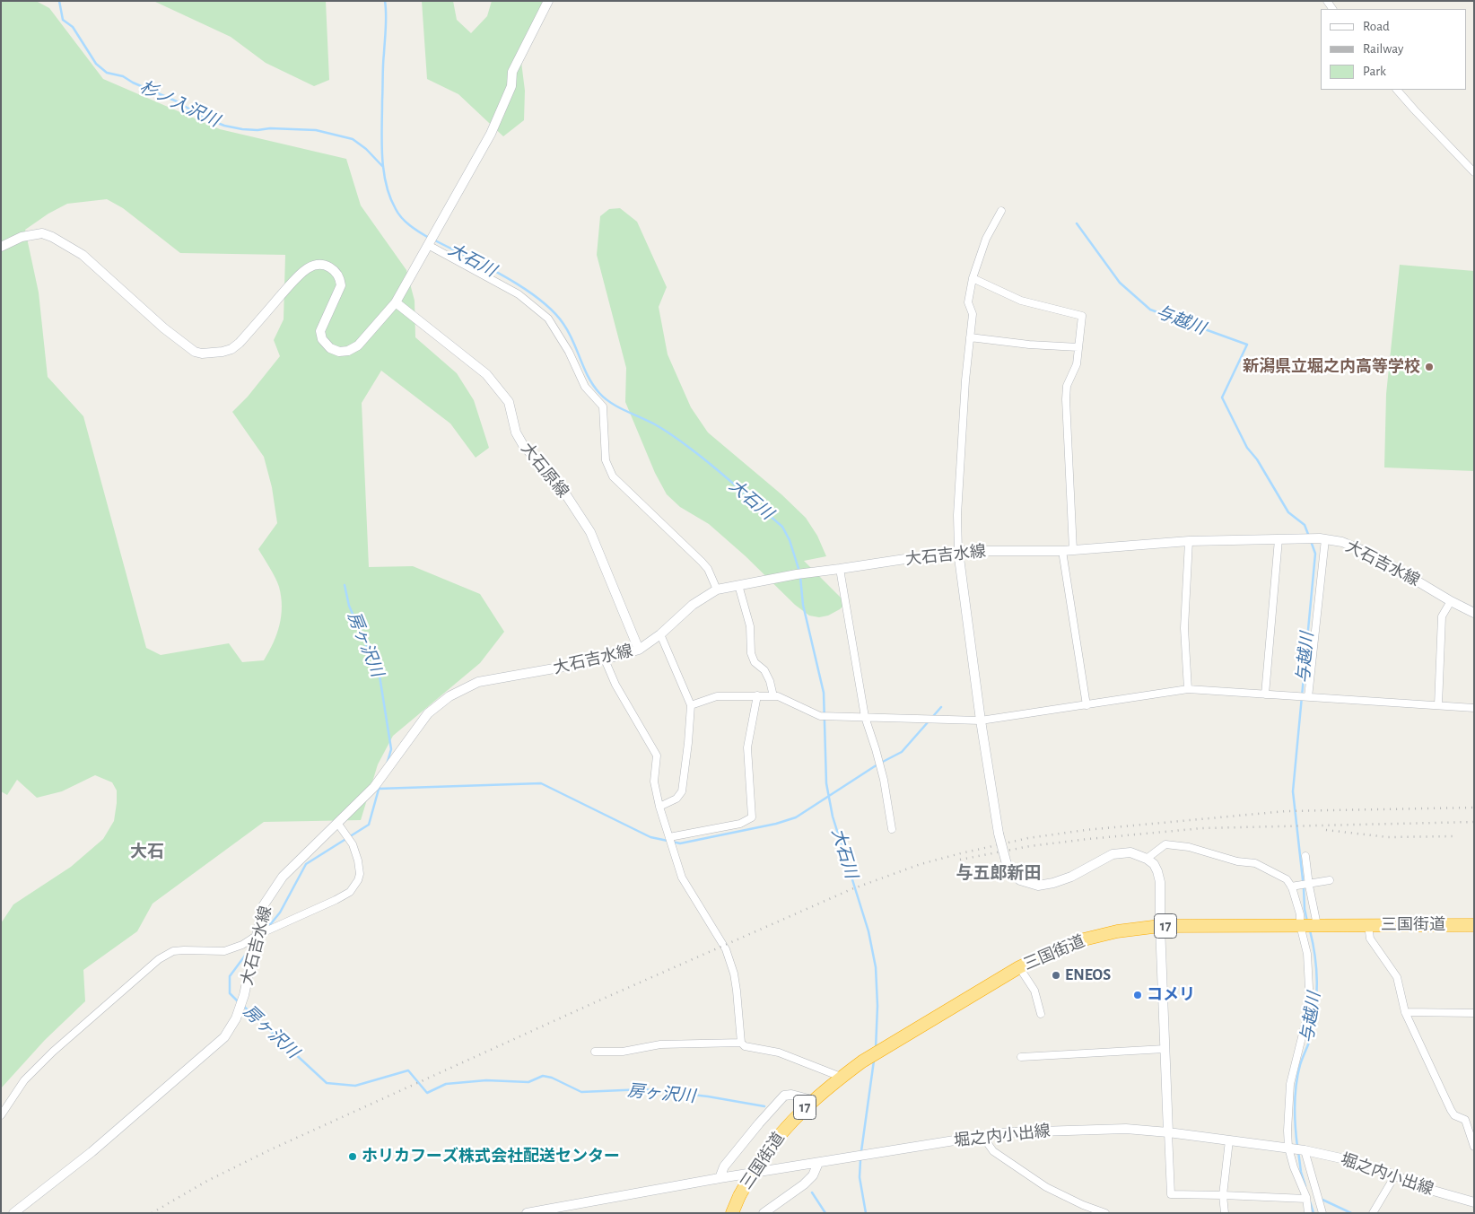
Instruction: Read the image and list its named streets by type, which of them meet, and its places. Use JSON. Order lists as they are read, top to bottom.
{
  "streets": {
    "highway": ["三国街道", "17"],
    "main road": ["大石原線", "大石吉水線", "堀之内小出線"]
  },
  "crossings": [
    ["大石原線", "大石吉水線"]
  ],
  "districts": ["大石", "与五郎新田"],
  "water": [
    "杉ノ入沢川",
    "大石川",
    "与越川",
    "房ヶ沢川"
  ],
  "places": [
    "新潟県立堀之内高等学校",
    "ENEOS",
    "コメリ",
    "ホリカフーズ株式会社配送センター"
  ],
  "legend": ["Road", "Railway", "Park"]
}
